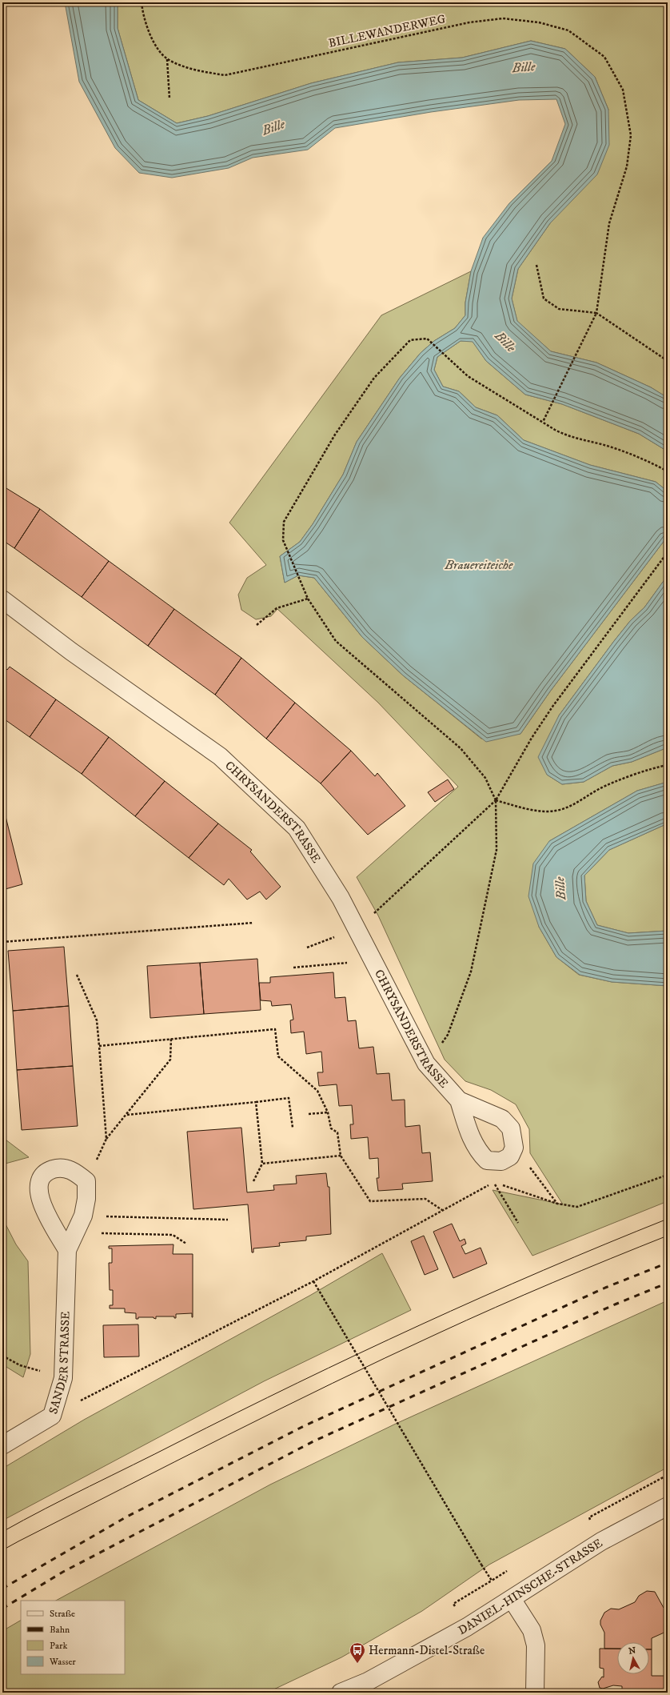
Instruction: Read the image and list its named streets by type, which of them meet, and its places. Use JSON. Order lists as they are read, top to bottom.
{
  "streets": {
    "street": ["CHRYSANDERSTRASSE", "SANDER STRASSE", "DANIEL-HINSCHE-STRASSE"],
    "path": ["BILLEWANDERWEG"]
  },
  "water": ["Bille", "Brauereiteiche"],
  "places": {
    "bus stop": ["Hermann-Distel-Straße"]
  },
  "legend": [
    "Straße",
    "Bahn",
    "Park",
    "Wasser"
  ],
  "north": "top"
}
